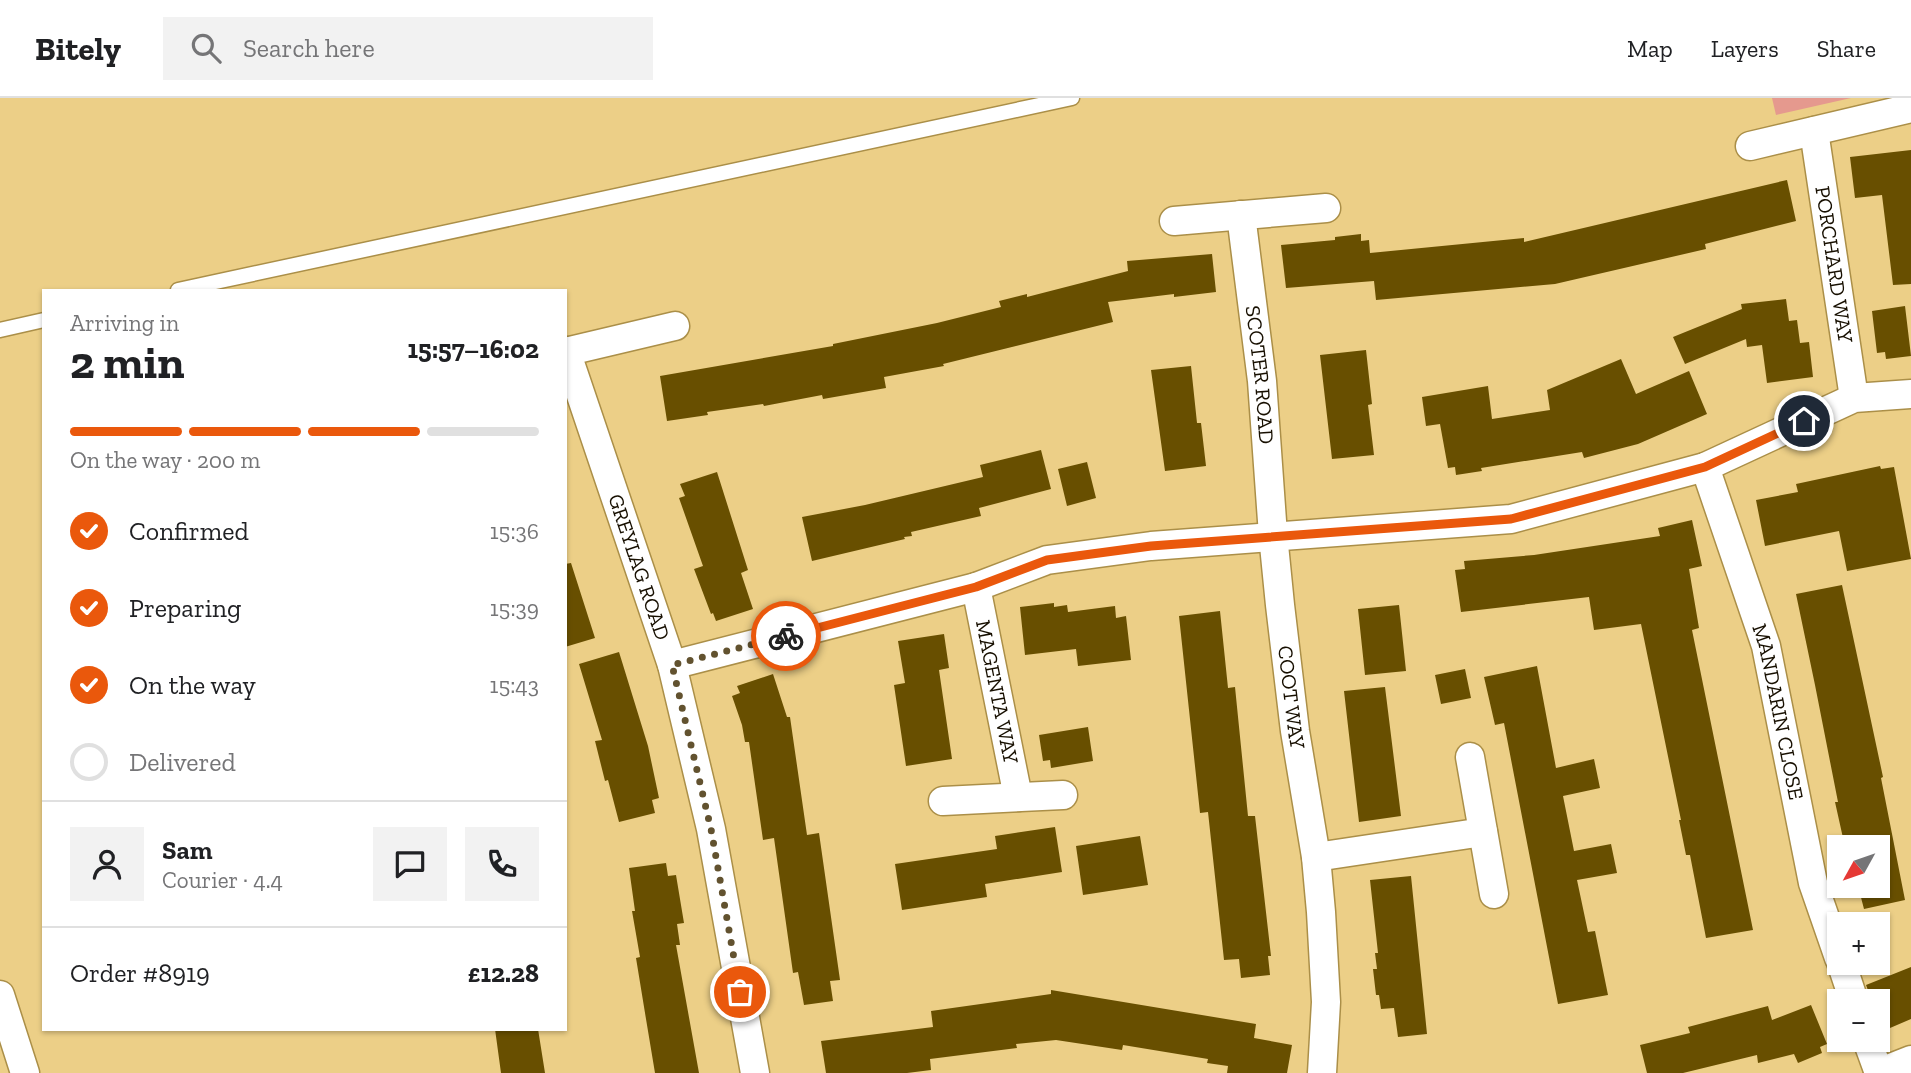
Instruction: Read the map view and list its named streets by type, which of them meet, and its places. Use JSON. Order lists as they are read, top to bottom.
{
  "streets": {
    "street": [
      "PORCHARD WAY",
      "SCOTER ROAD",
      "GREYLAG ROAD",
      "MAGENTA WAY",
      "COOT WAY",
      "MANDARIN CLOSE"
    ]
  },
  "crossings": [
    ["SCOTER ROAD", "COOT WAY"]
  ],
  "north": "bottom left",
  "page": {
    "header": "Bitely",
    "search": "Search here",
    "nav": ["Map", "Layers", "Share"],
    "heading": ["2 min", "Arriving in", "15:57–16:02"],
    "panel": [
      "Sam",
      "Courier · 4.4",
      "Order #8919",
      "£12.28"
    ],
    "bar": "On the way · 200 m",
    "list": [
      ["Confirmed", "15:36"],
      ["Preparing", "15:39"],
      ["On the way", "15:43"],
      "Delivered"
    ],
    "map_buttons": ["+", "−"]
  }
}
